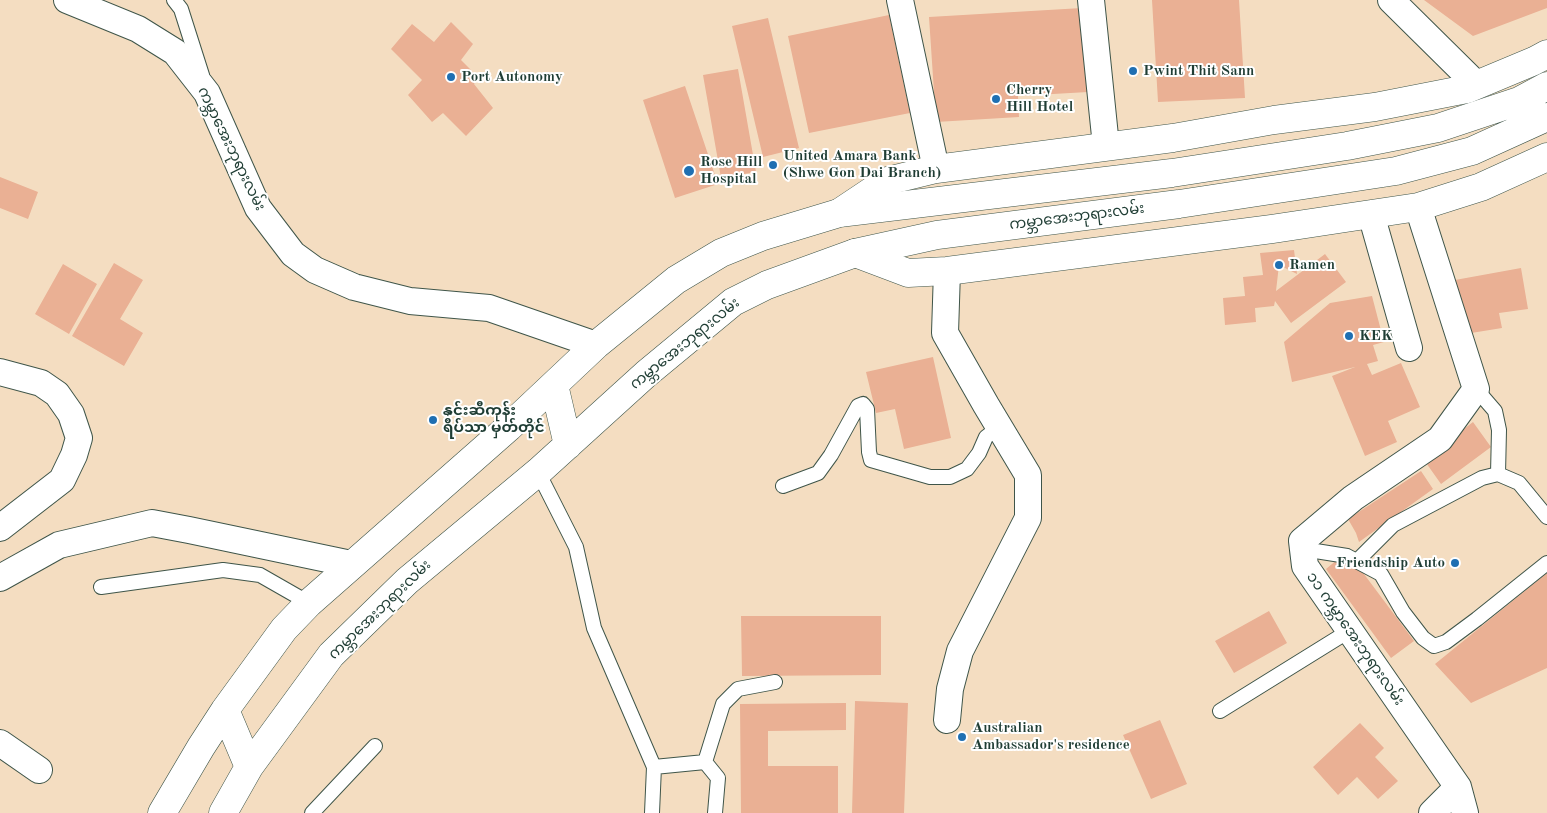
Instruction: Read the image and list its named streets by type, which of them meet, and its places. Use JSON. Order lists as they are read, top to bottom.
{
  "streets": {
    "main road": ["ကမ္ဘာအေးဘုရားလမ်း"],
    "street": ["၁၁ ကမ္ဘာအေးဘုရားလမ်း"]
  },
  "places": [
    "Pwint Thit Sann",
    "Port Autonomy",
    "Cherry Hill Hotel",
    "United Amara Bank (Shwe Gon Dai Branch)",
    "Rose Hill Hospital",
    "Ramen",
    "KEK",
    "နှင်းဆီကုန်း ရိပ်သာ မှတ်တိုင်",
    "Friendship Auto",
    "Australian Ambassador's residence"
  ]
}
